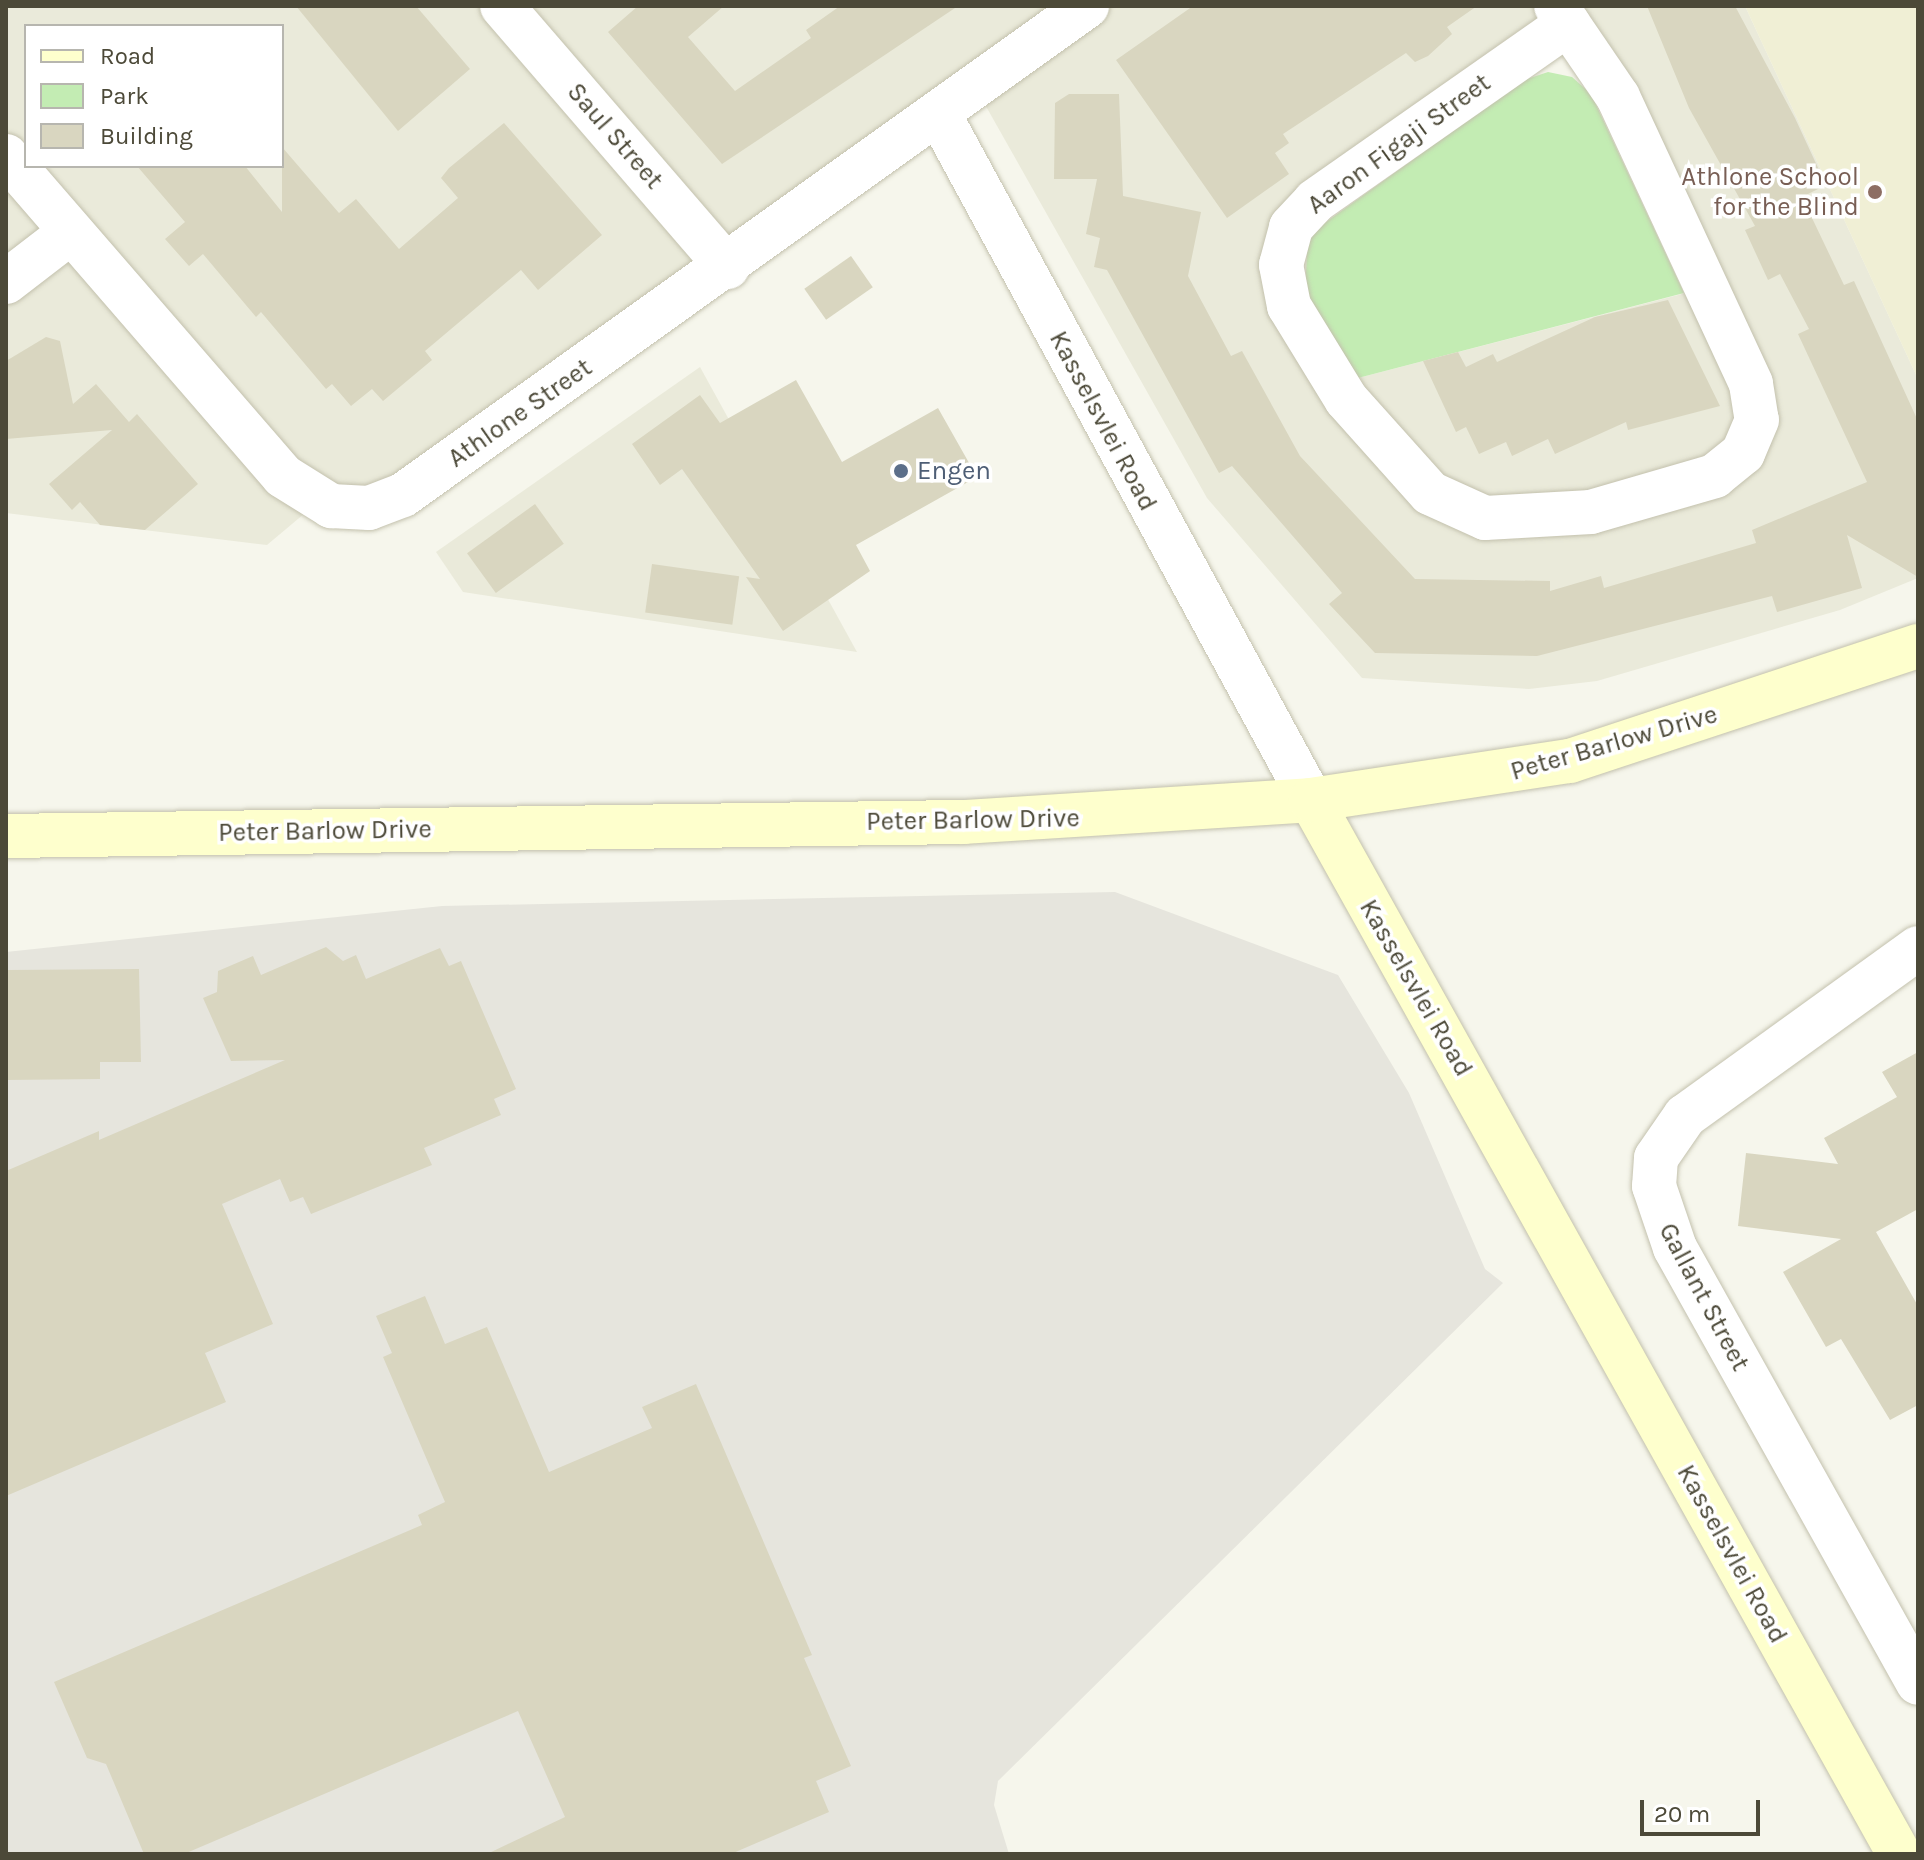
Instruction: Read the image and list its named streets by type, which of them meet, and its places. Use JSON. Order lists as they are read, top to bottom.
{
  "streets": {
    "street": [
      "Saul Street",
      "Aaron Figaji Street",
      "Athlone Street",
      "Kasselsvlei Road",
      "Peter Barlow Drive",
      "Gallant Street"
    ]
  },
  "crossings": [
    ["Saul Street", "Athlone Street"],
    ["Athlone Street", "Kasselsvlei Road"],
    ["Kasselsvlei Road", "Peter Barlow Drive"]
  ],
  "places": ["Athlone School for the Blind", "Engen"],
  "legend": ["Road", "Park", "Building"],
  "scale_bar": "20 m"
}
